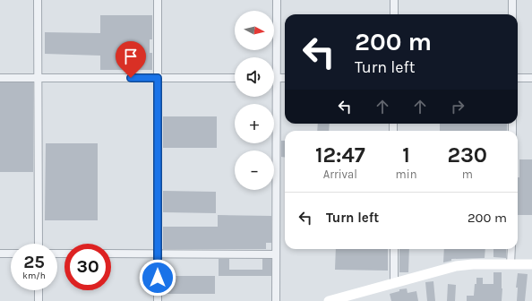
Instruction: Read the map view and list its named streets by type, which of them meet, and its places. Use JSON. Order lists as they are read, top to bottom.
{
  "north": "right",
  "page": {
    "map_buttons": ["+", "−"],
    "turn": ["200 m", "Turn left"],
    "eta": [
      "12:47",
      "Arrival",
      "1",
      "min",
      "230",
      "m"
    ],
    "list": [
      {
        "name": "Turn left",
        "value": "200 m"
      }
    ],
    "speed": "25 km/h",
    "limit": "30"
  }
}
